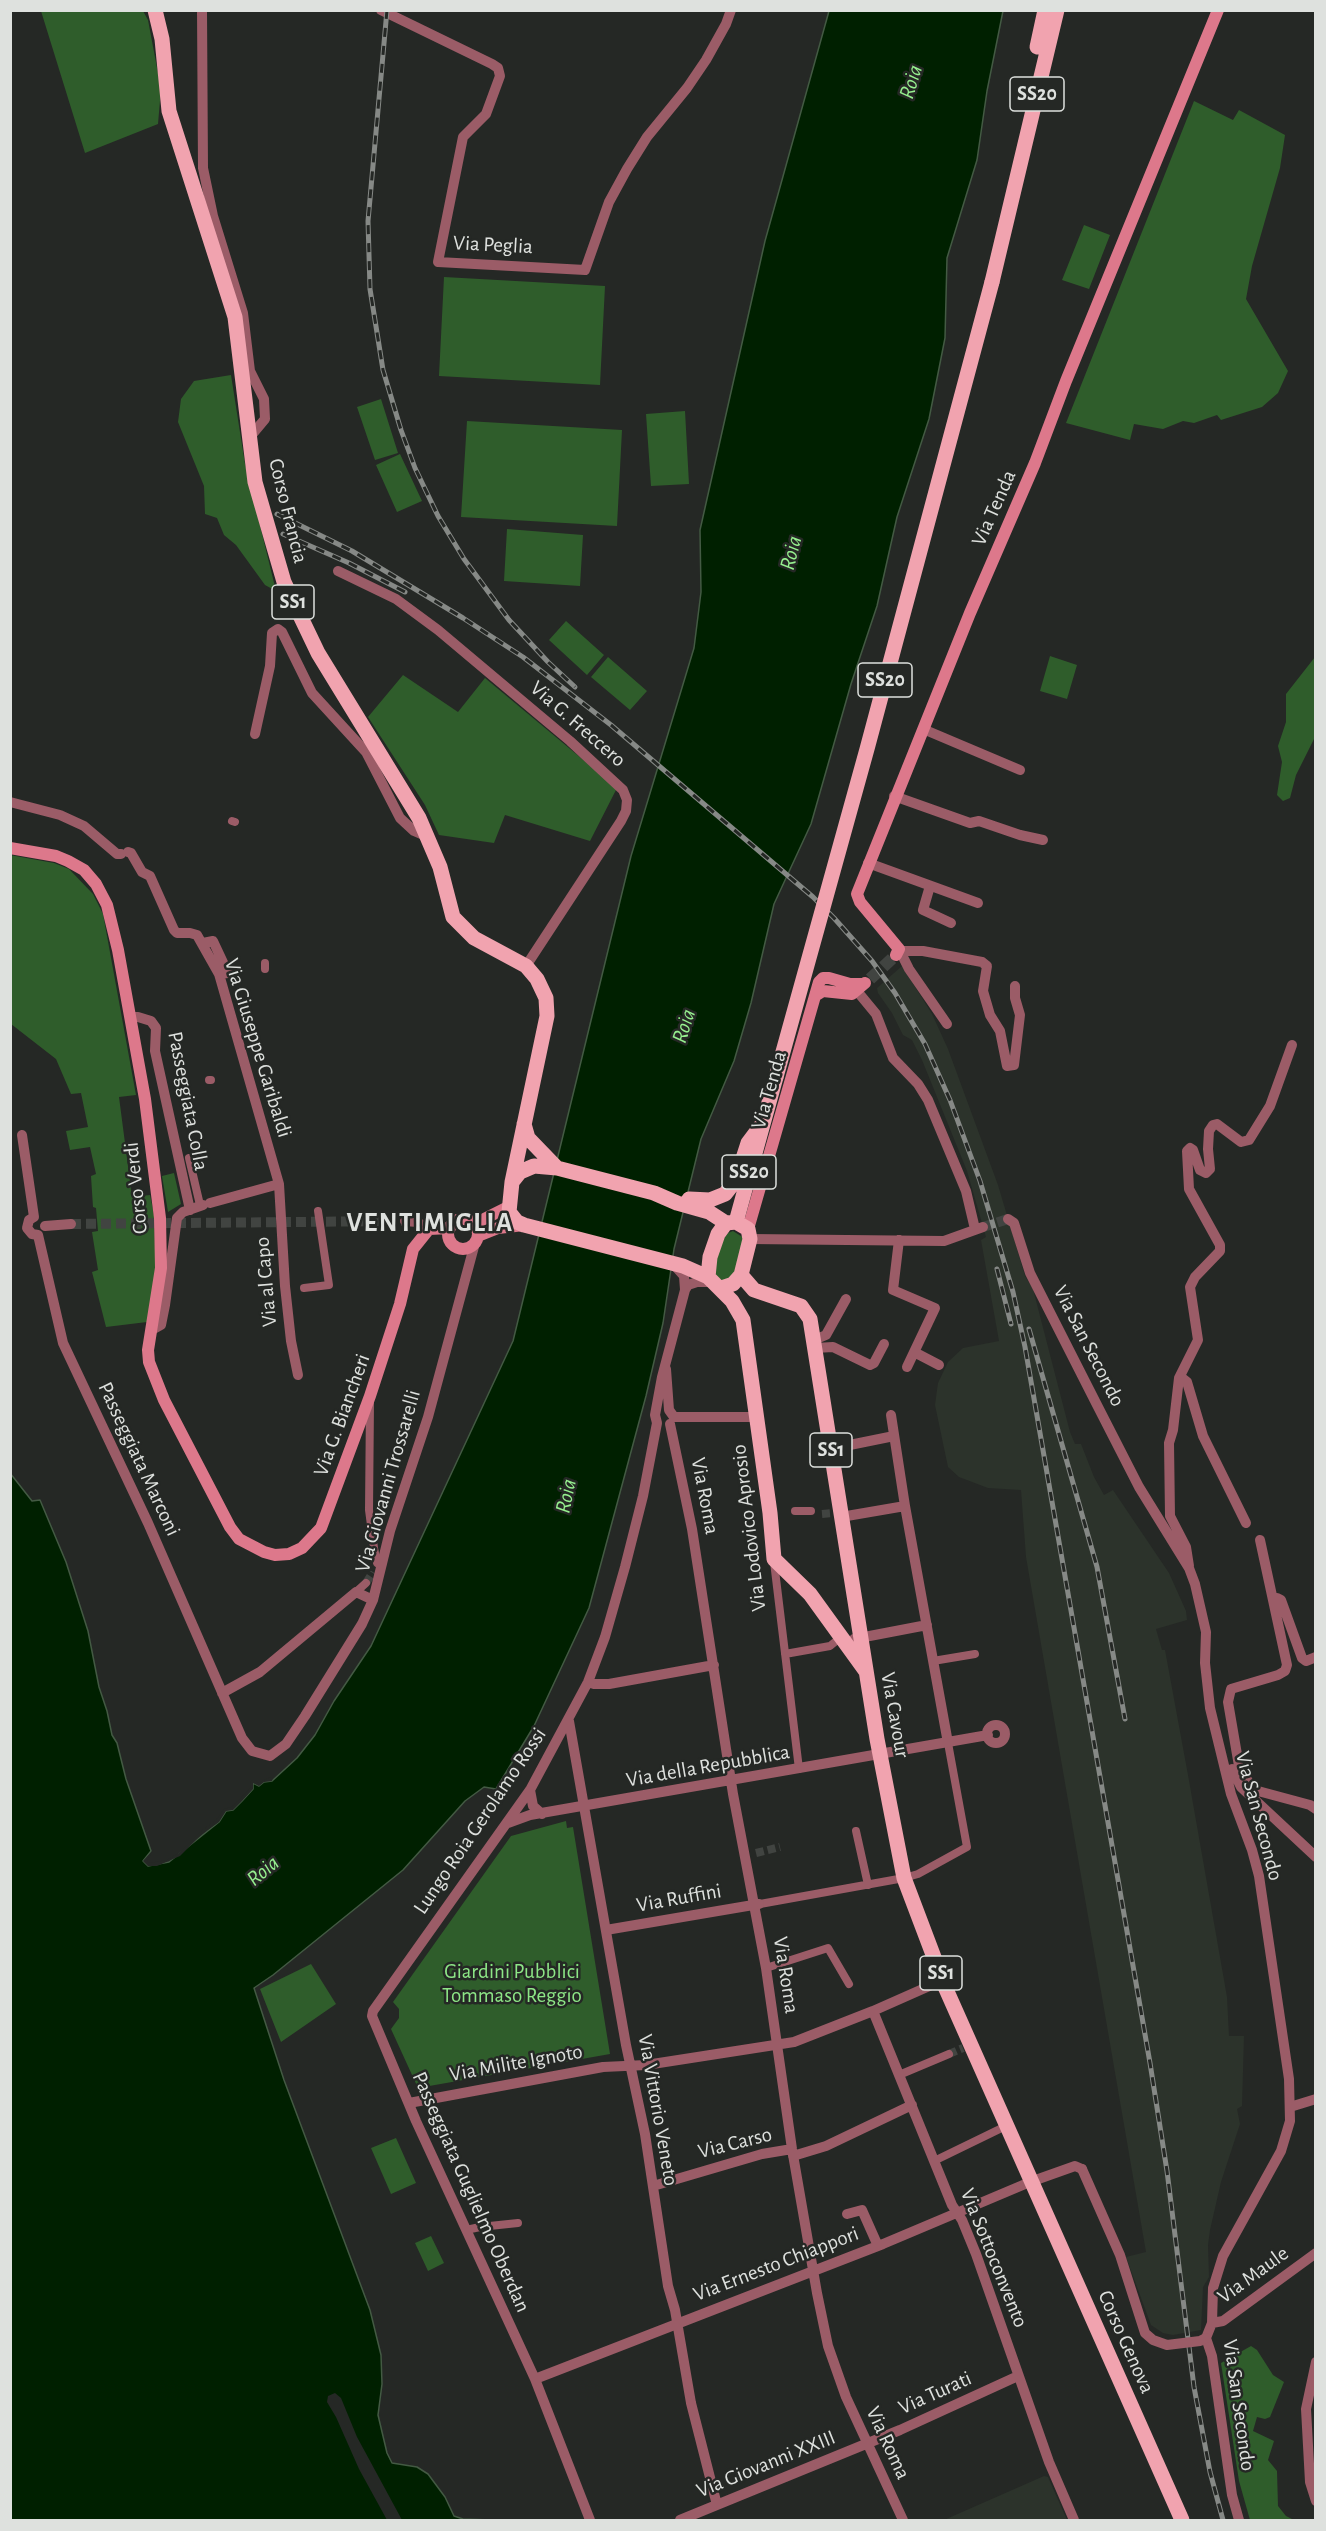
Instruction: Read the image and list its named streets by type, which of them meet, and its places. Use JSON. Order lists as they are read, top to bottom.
{
  "streets": {
    "main road": [
      "SS20",
      "Via Tenda",
      "Corso Francia",
      "SS1",
      "Corso Verdi",
      "Via G. Biancheri",
      "Via Lodovico Aprosio",
      "Via Cavour",
      "Corso Genova"
    ],
    "street": [
      "Via Peglia",
      "Via G. Freccero",
      "Via Giuseppe Garibaldi",
      "Passeggiata Colla",
      "Via al Capo",
      "Via San Secondo",
      "Passeggiata Marconi",
      "Via Giovanni Trossarelli",
      "Via Roma",
      "Via della Repubblica",
      "Lungo Roia Gerolamo Rossi",
      "Via Ruffini",
      "Via Milite Ignoto",
      "Via Vittorio Veneto",
      "Via Carso",
      "Passeggiata Guglielmo Oberdan",
      "Via Sottoconvento",
      "Via Ernesto Chiappori",
      "Via Maule",
      "Via Turati",
      "Via Giovanni XXIII"
    ]
  },
  "crossings": [
    ["SS20", "Via Tenda"],
    ["Corso Francia", "SS1"],
    ["Corso Francia", "Via G. Freccero"],
    ["Via Giuseppe Garibaldi", "Via al Capo"],
    ["Passeggiata Colla", "Corso Verdi"],
    ["Corso Verdi", "Via G. Biancheri"],
    ["Via San Secondo", "Via Ernesto Chiappori"],
    ["Via San Secondo", "Via Maule"],
    ["Passeggiata Marconi", "Via Giovanni Trossarelli"],
    ["Via Roma", "Via della Repubblica"],
    ["Via Roma", "Lungo Roia Gerolamo Rossi"],
    ["Via Roma", "Via Ruffini"],
    ["Via Roma", "Via Milite Ignoto"],
    ["Via Roma", "Via Carso"],
    ["Via Roma", "Via Ernesto Chiappori"],
    ["Via Roma", "Via Turati"],
    ["Via Roma", "Via Giovanni XXIII"],
    ["Via Lodovico Aprosio", "Via della Repubblica"],
    ["Via Cavour", "Via della Repubblica"],
    ["Via Cavour", "Via Milite Ignoto"],
    ["Via Cavour", "Via Ernesto Chiappori"],
    ["Via Cavour", "Corso Genova"],
    ["Via della Repubblica", "Lungo Roia Gerolamo Rossi"],
    ["Via della Repubblica", "Via Vittorio Veneto"],
    ["Lungo Roia Gerolamo Rossi", "Via Vittorio Veneto"],
    ["Lungo Roia Gerolamo Rossi", "Passeggiata Guglielmo Oberdan"],
    ["Via Ruffini", "Via Vittorio Veneto"],
    ["Via Milite Ignoto", "Via Vittorio Veneto"],
    ["Via Milite Ignoto", "Passeggiata Guglielmo Oberdan"],
    ["Via Milite Ignoto", "Via Sottoconvento"],
    ["Via Vittorio Veneto", "Via Carso"],
    ["Via Vittorio Veneto", "Via Ernesto Chiappori"],
    ["Via Vittorio Veneto", "Via Giovanni XXIII"],
    ["Via Carso", "Via Sottoconvento"],
    ["Passeggiata Guglielmo Oberdan", "Via Ernesto Chiappori"],
    ["Via Sottoconvento", "Via Ernesto Chiappori"],
    ["Via Sottoconvento", "Via Turati"],
    ["Via Ernesto Chiappori", "Corso Genova"],
    ["Via Turati", "Via Giovanni XXIII"]
  ],
  "districts": ["VENTIMIGLIA"],
  "water": ["Roia"],
  "parks": ["Giardini Pubblici Tommaso Reggio"]
}
